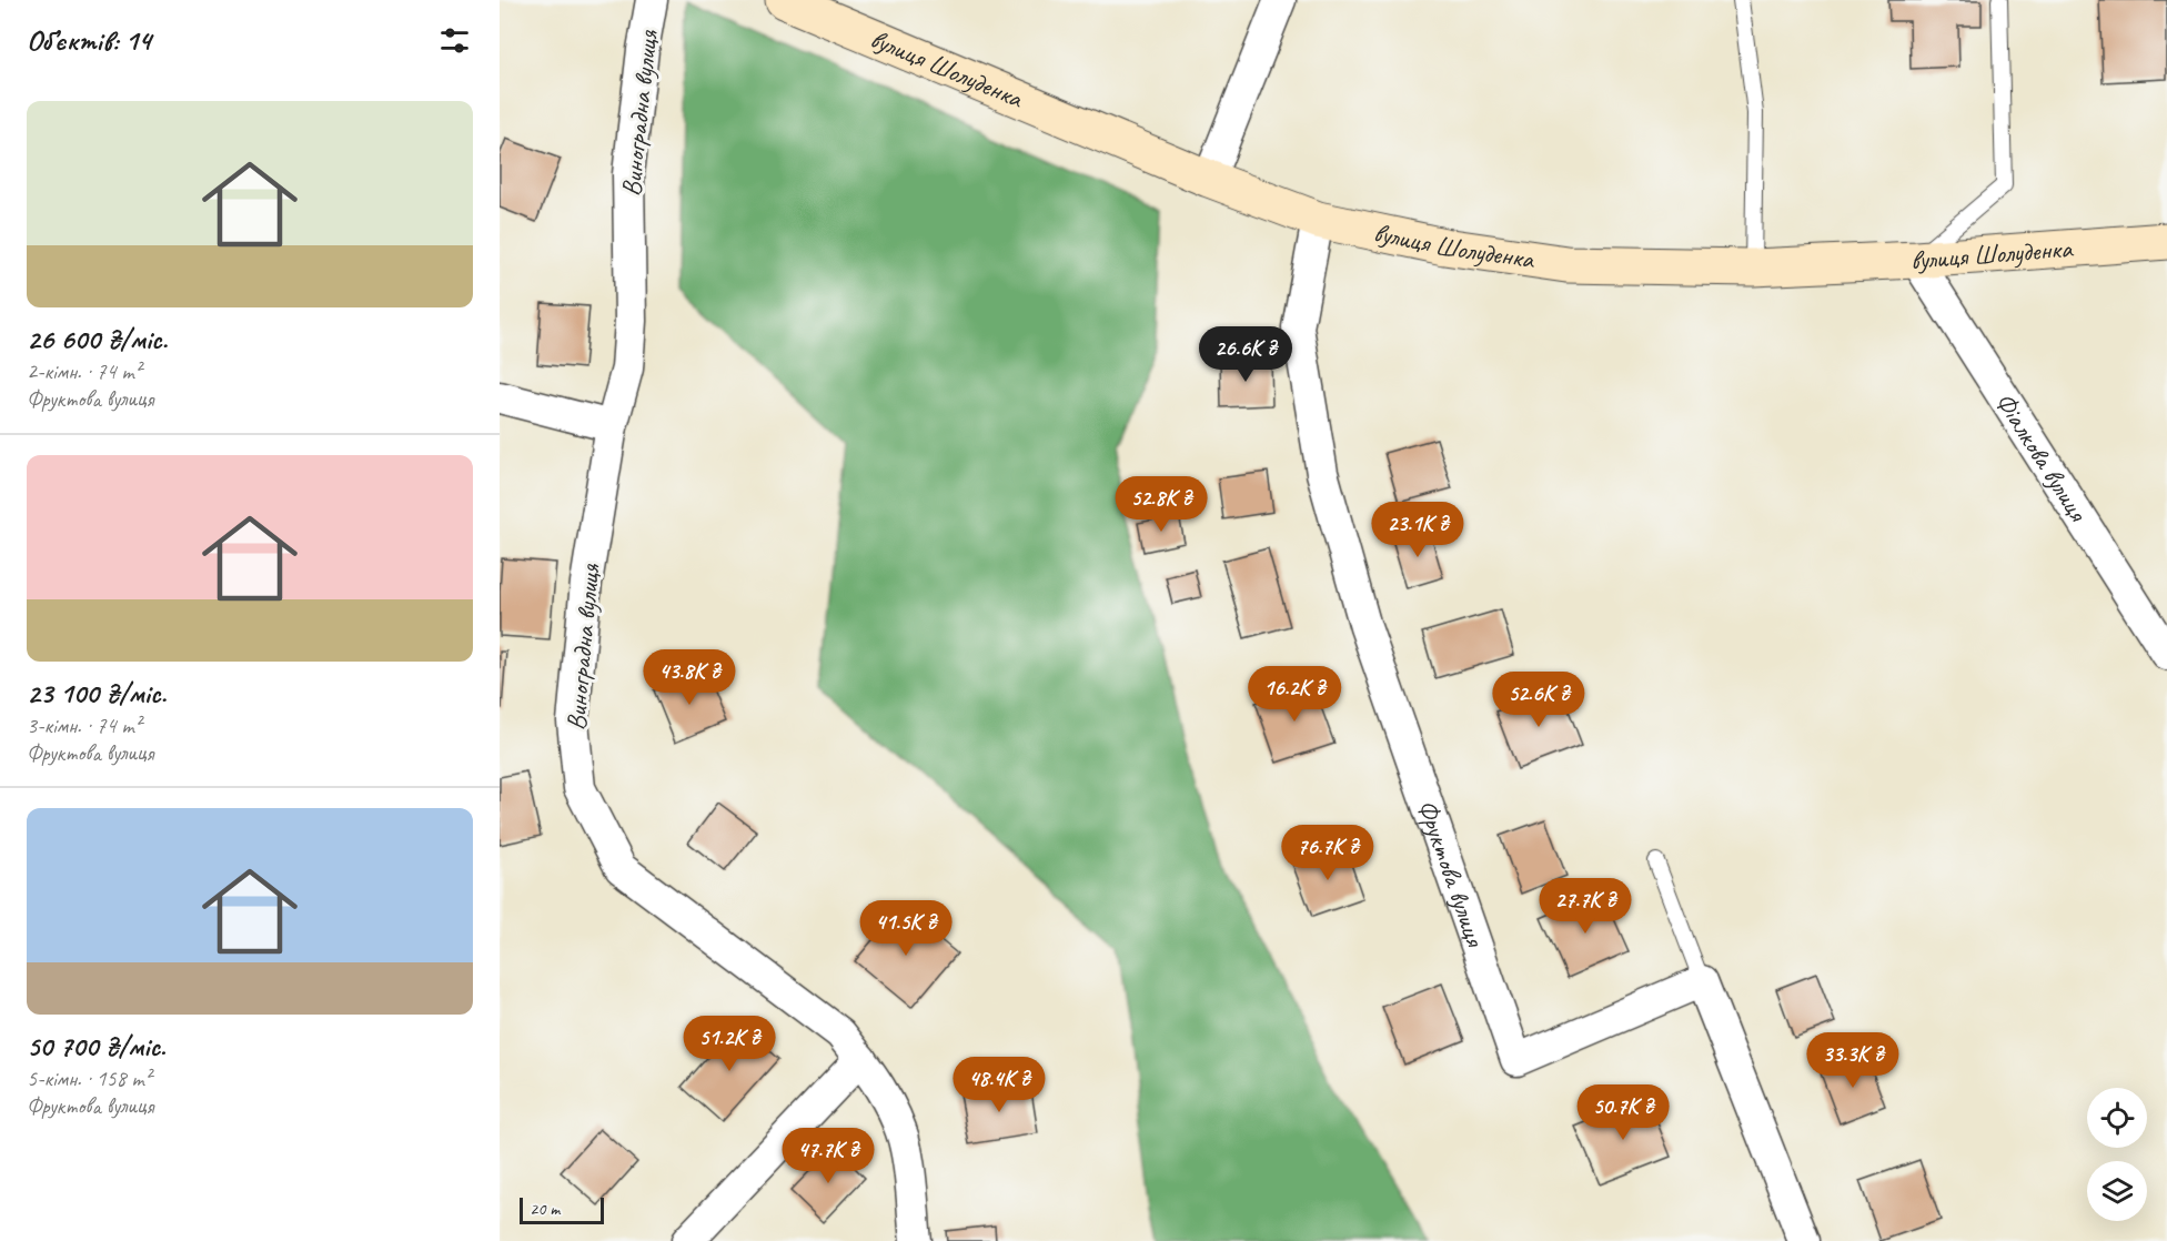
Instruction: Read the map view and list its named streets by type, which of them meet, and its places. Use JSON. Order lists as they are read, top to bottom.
{
  "streets": {
    "main road": ["вулиця Шолуденка"],
    "street": ["Виноградна вулиця", "Фіалкова вулиця", "Фруктова вулиця"]
  },
  "crossings": [
    ["вулиця Шолуденка", "Фіалкова вулиця"],
    ["вулиця Шолуденка", "Фруктова вулиця"]
  ],
  "scale_bar": "20 m",
  "page": {
    "heading": "Об’єктів: 14",
    "list": [
      {
        "name": "26 600 ₴/міс.",
        "note": "2-кімн. · 74 m² · Фруктова вулиця"
      },
      {
        "name": "23 100 ₴/міс.",
        "note": "3-кімн. · 74 m² · Фруктова вулиця"
      },
      {
        "name": "50 700 ₴/міс.",
        "note": "5-кімн. · 158 m² · Фруктова вулиця"
      }
    ],
    "price": [
      "26.6K ₴",
      "52.8K ₴",
      "23.1K ₴",
      "43.8K ₴",
      "16.2K ₴",
      "52.6K ₴",
      "76.7K ₴",
      "27.7K ₴",
      "41.5K ₴",
      "51.2K ₴",
      "33.3K ₴",
      "48.4K ₴",
      "50.7K ₴",
      "47.7K ₴"
    ],
    "scale": "20 m"
  }
}
